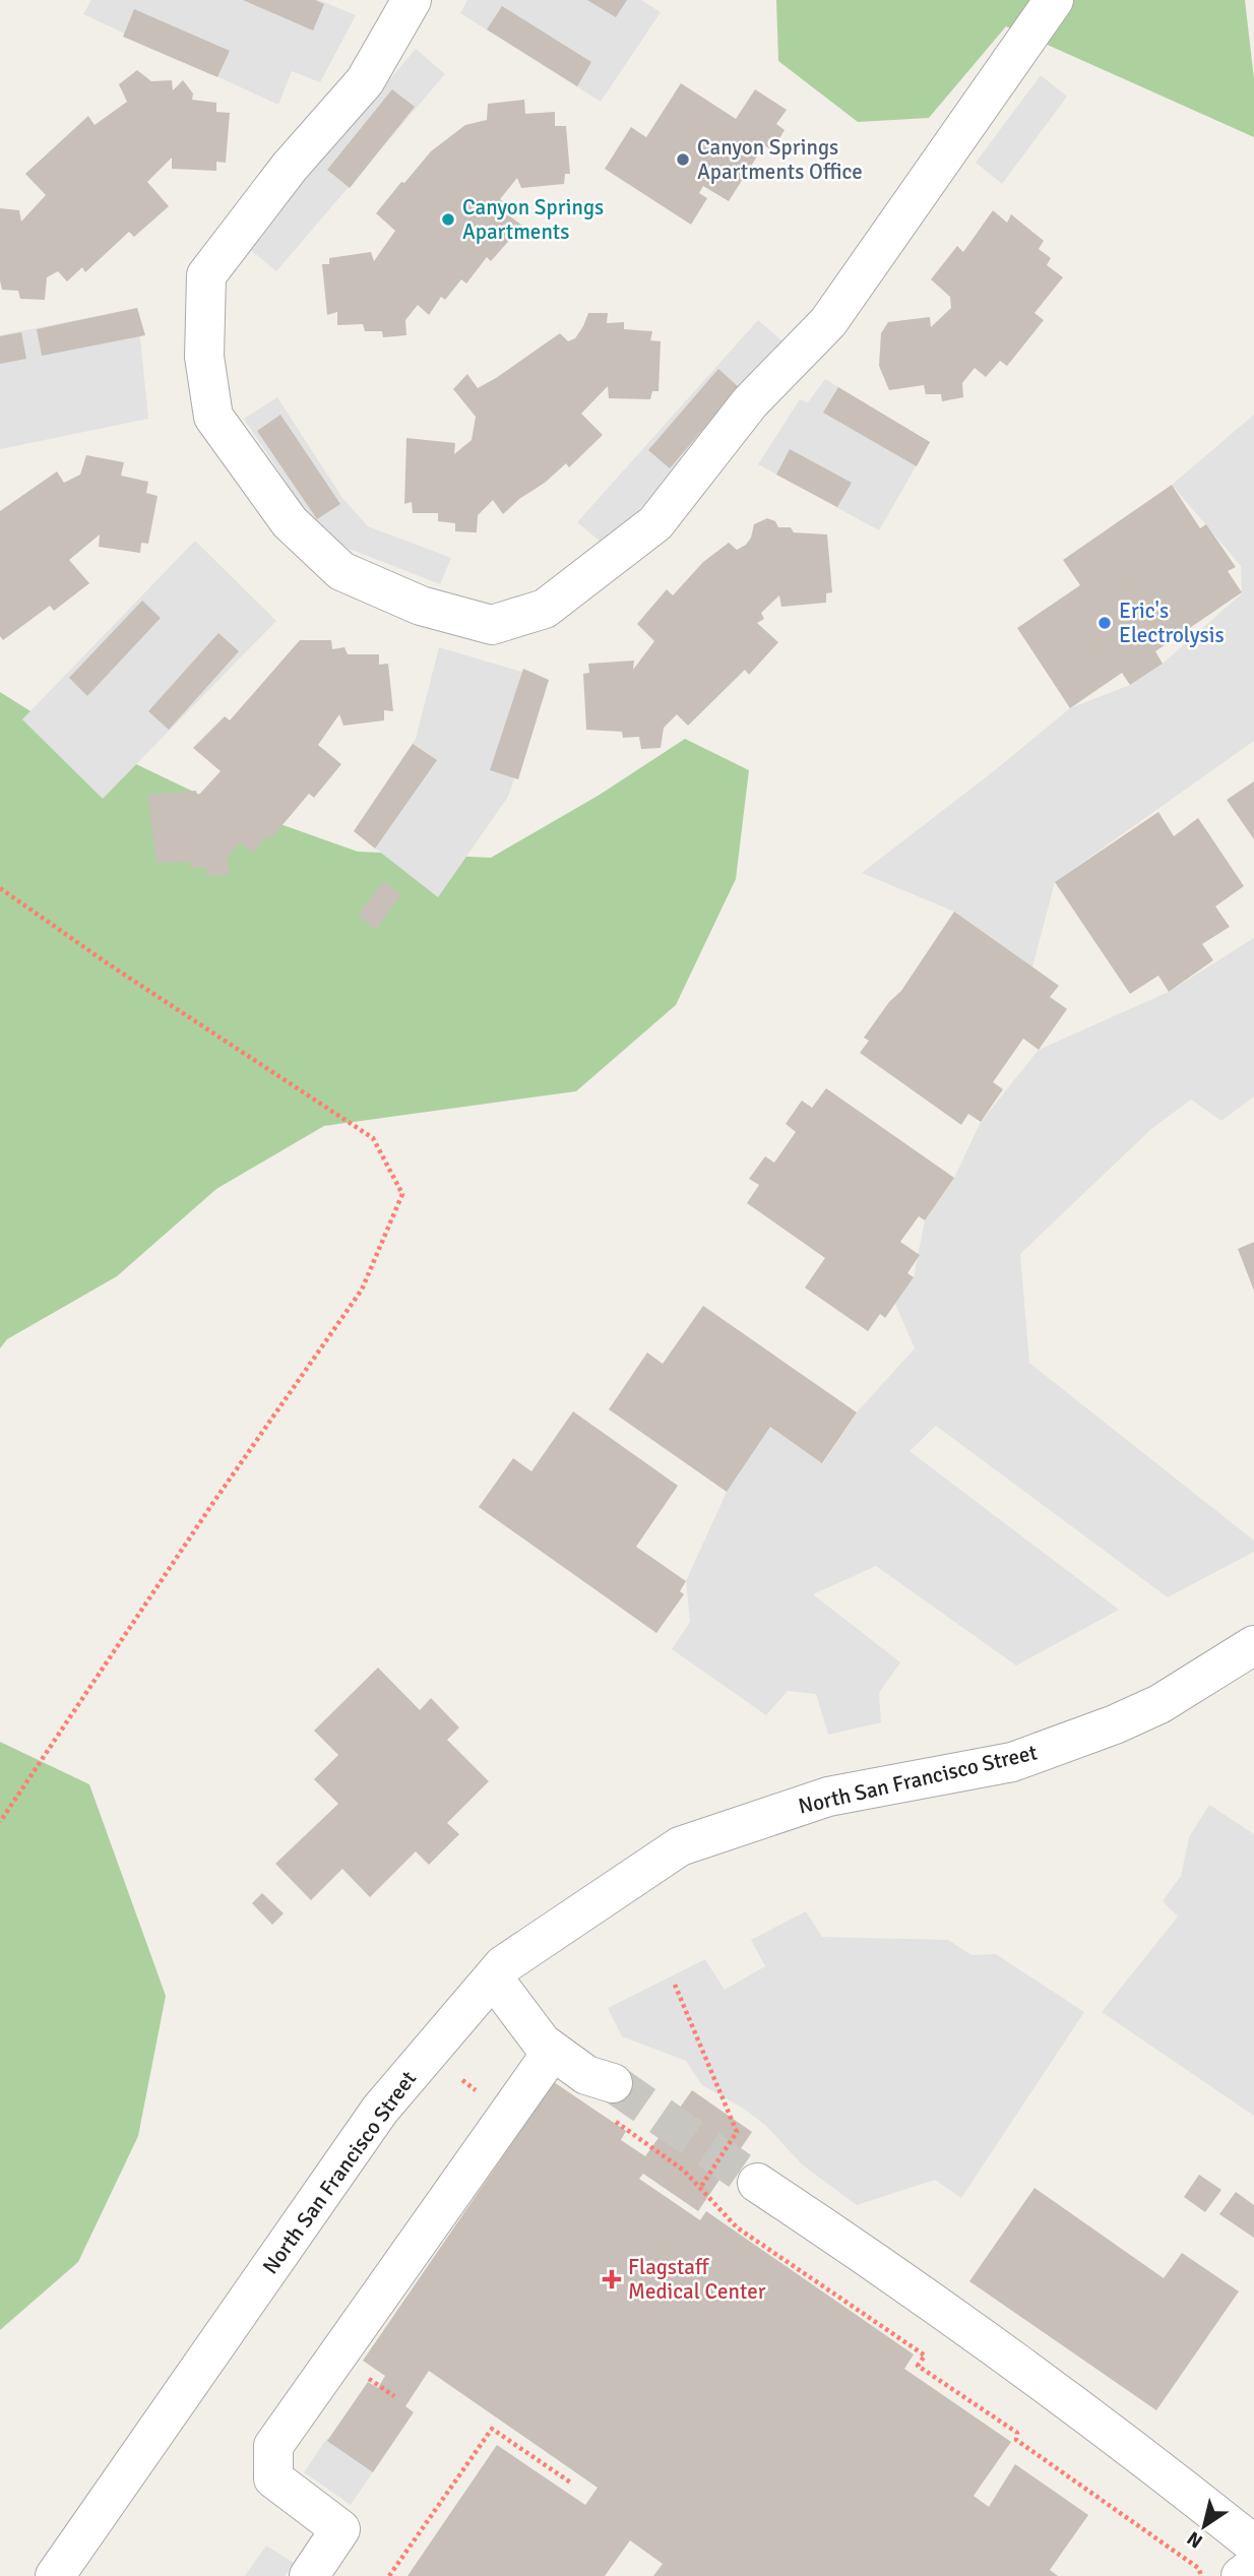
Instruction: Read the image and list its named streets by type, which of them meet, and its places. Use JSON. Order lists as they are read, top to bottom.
{
  "streets": {
    "street": ["North San Francisco Street"]
  },
  "places": {
    "other": ["Canyon Springs Apartments Office", "Canyon Springs Apartments", "Eric's Electrolysis"],
    "health": ["Flagstaff Medical Center"]
  },
  "north": "bottom left"
}
